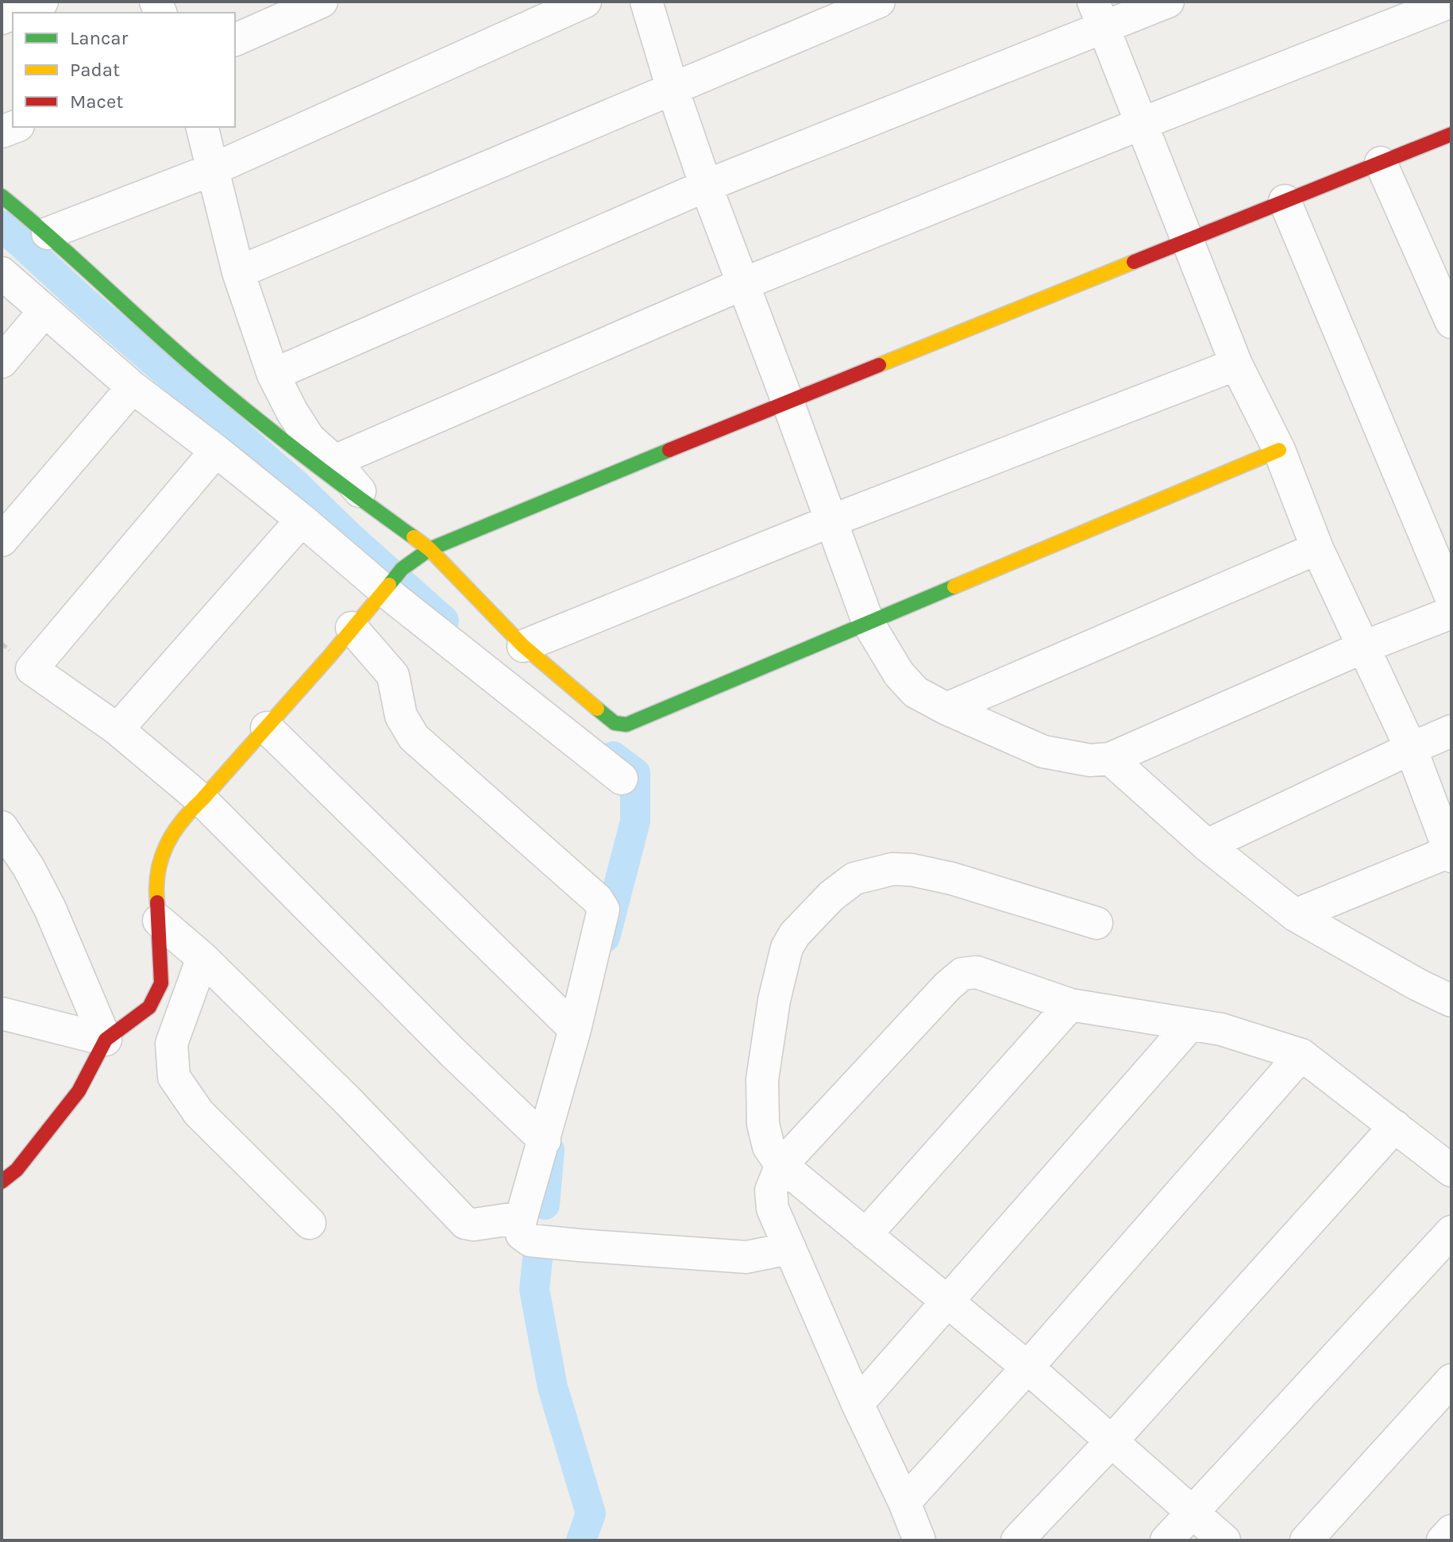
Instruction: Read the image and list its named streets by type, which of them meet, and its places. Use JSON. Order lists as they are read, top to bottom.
{
  "legend": ["Lancar", "Padat", "Macet"]
}
